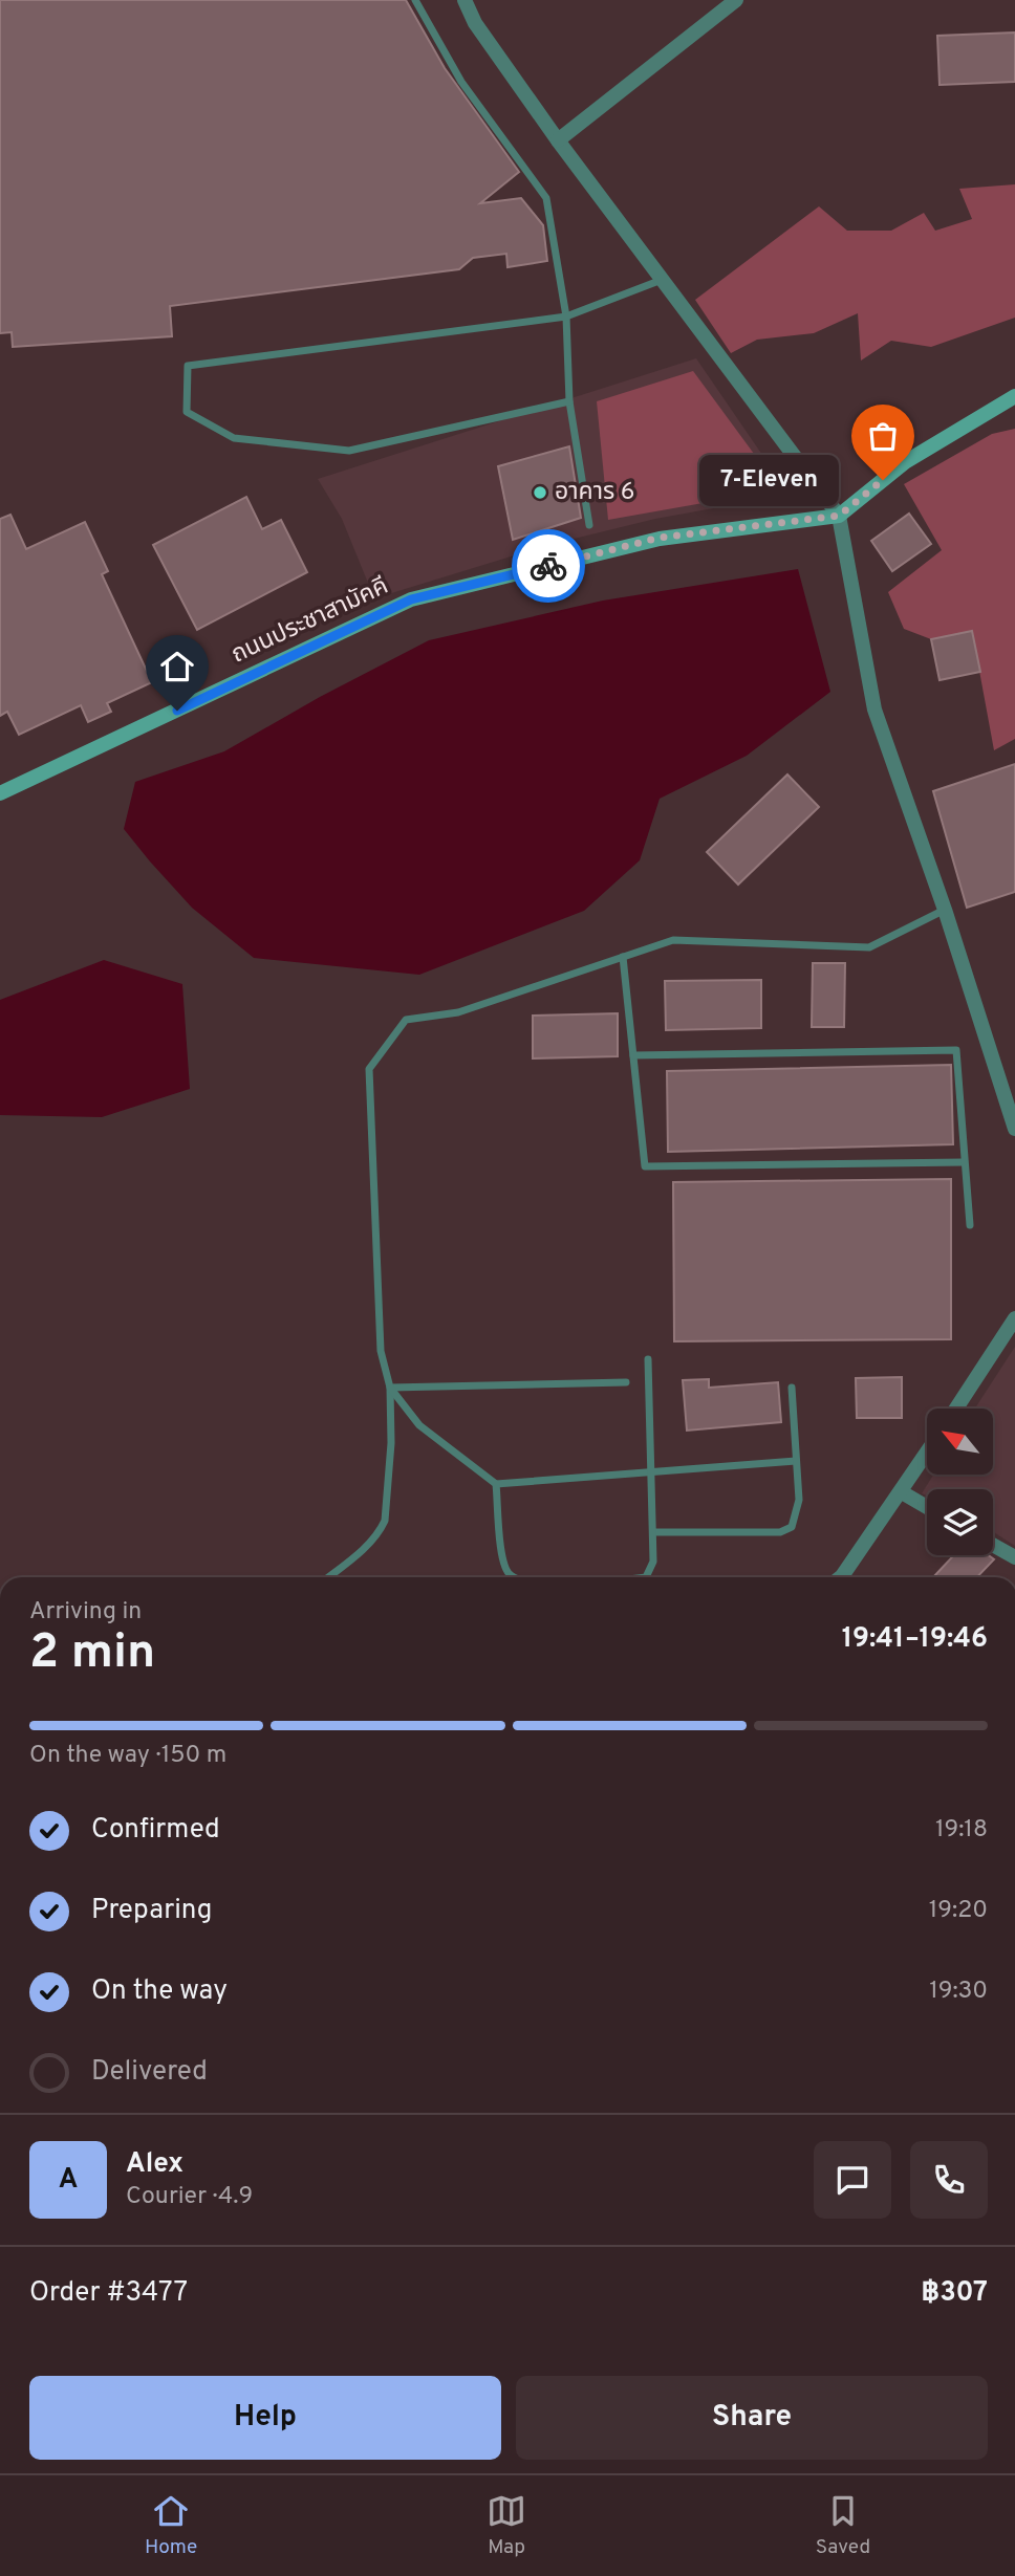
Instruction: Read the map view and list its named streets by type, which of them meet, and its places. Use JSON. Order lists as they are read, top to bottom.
{
  "streets": {
    "street": ["ถนนประชาสามัคคี"]
  },
  "places": ["7-Eleven", "อาคาร 6"],
  "north": "top left",
  "page": {
    "bubble": "7-Eleven",
    "heading": ["2 min", "Arriving in", "19:41–19:46"],
    "panel": [
      "Alex",
      "Courier · 4.9",
      "Order #3477",
      "฿307"
    ],
    "bar": "On the way · 150 m",
    "list": [
      ["Confirmed", "19:18"],
      ["Preparing", "19:20"],
      ["On the way", "19:30"],
      "Delivered"
    ],
    "round": "A",
    "buttons": ["Help", "Share"],
    "tabs": ["Home", "Map", "Saved"]
  }
}
